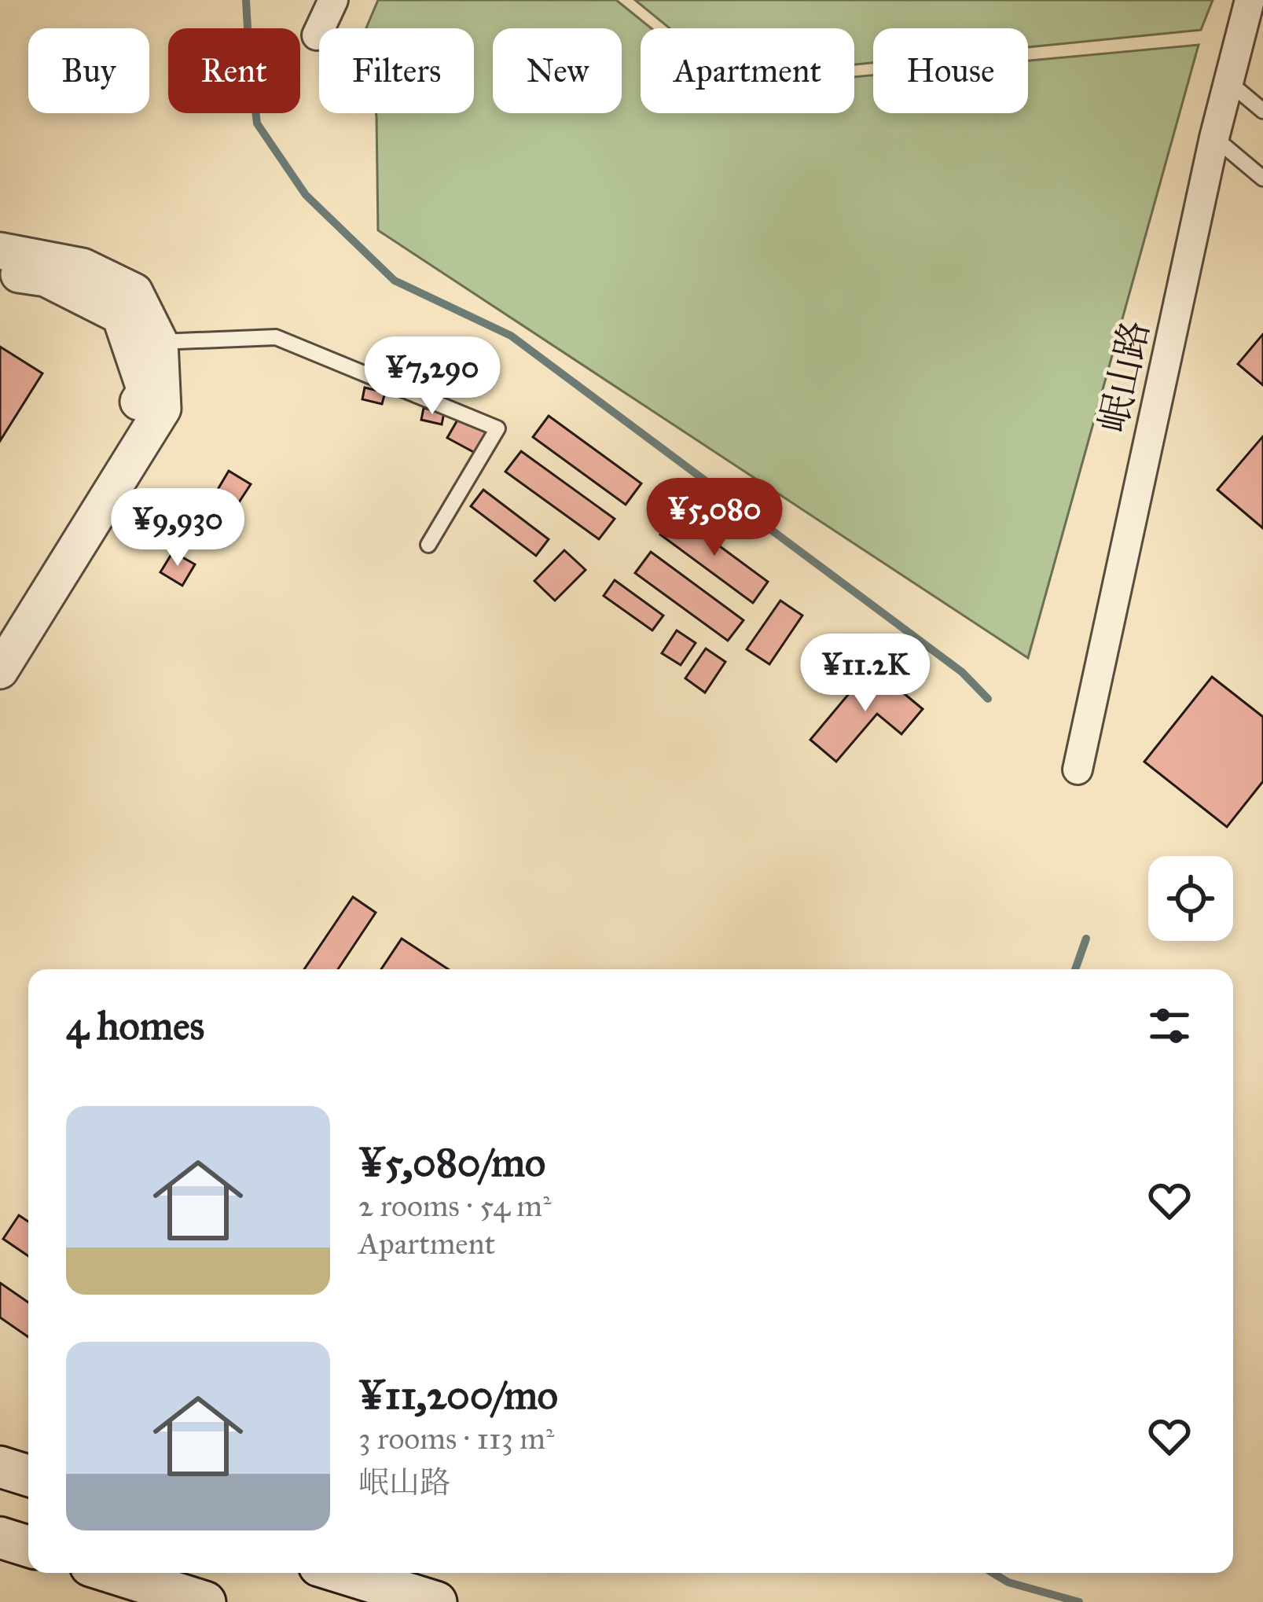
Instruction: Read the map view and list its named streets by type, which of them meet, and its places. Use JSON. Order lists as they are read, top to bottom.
{
  "streets": {
    "street": ["岷山路"]
  },
  "page": {
    "chip": [
      "Buy",
      "Rent",
      "Filters",
      "New",
      "Apartment",
      "House"
    ],
    "price": [
      "¥7,290",
      "¥5,080",
      "¥9,930",
      "¥11.2K"
    ],
    "heading": "4 homes",
    "list": [
      {
        "name": "¥5,080/mo",
        "note": "2 rooms · 54 m² · Apartment"
      },
      {
        "name": "¥11,200/mo",
        "note": "3 rooms · 113 m² · 岷山路"
      }
    ]
  }
}
